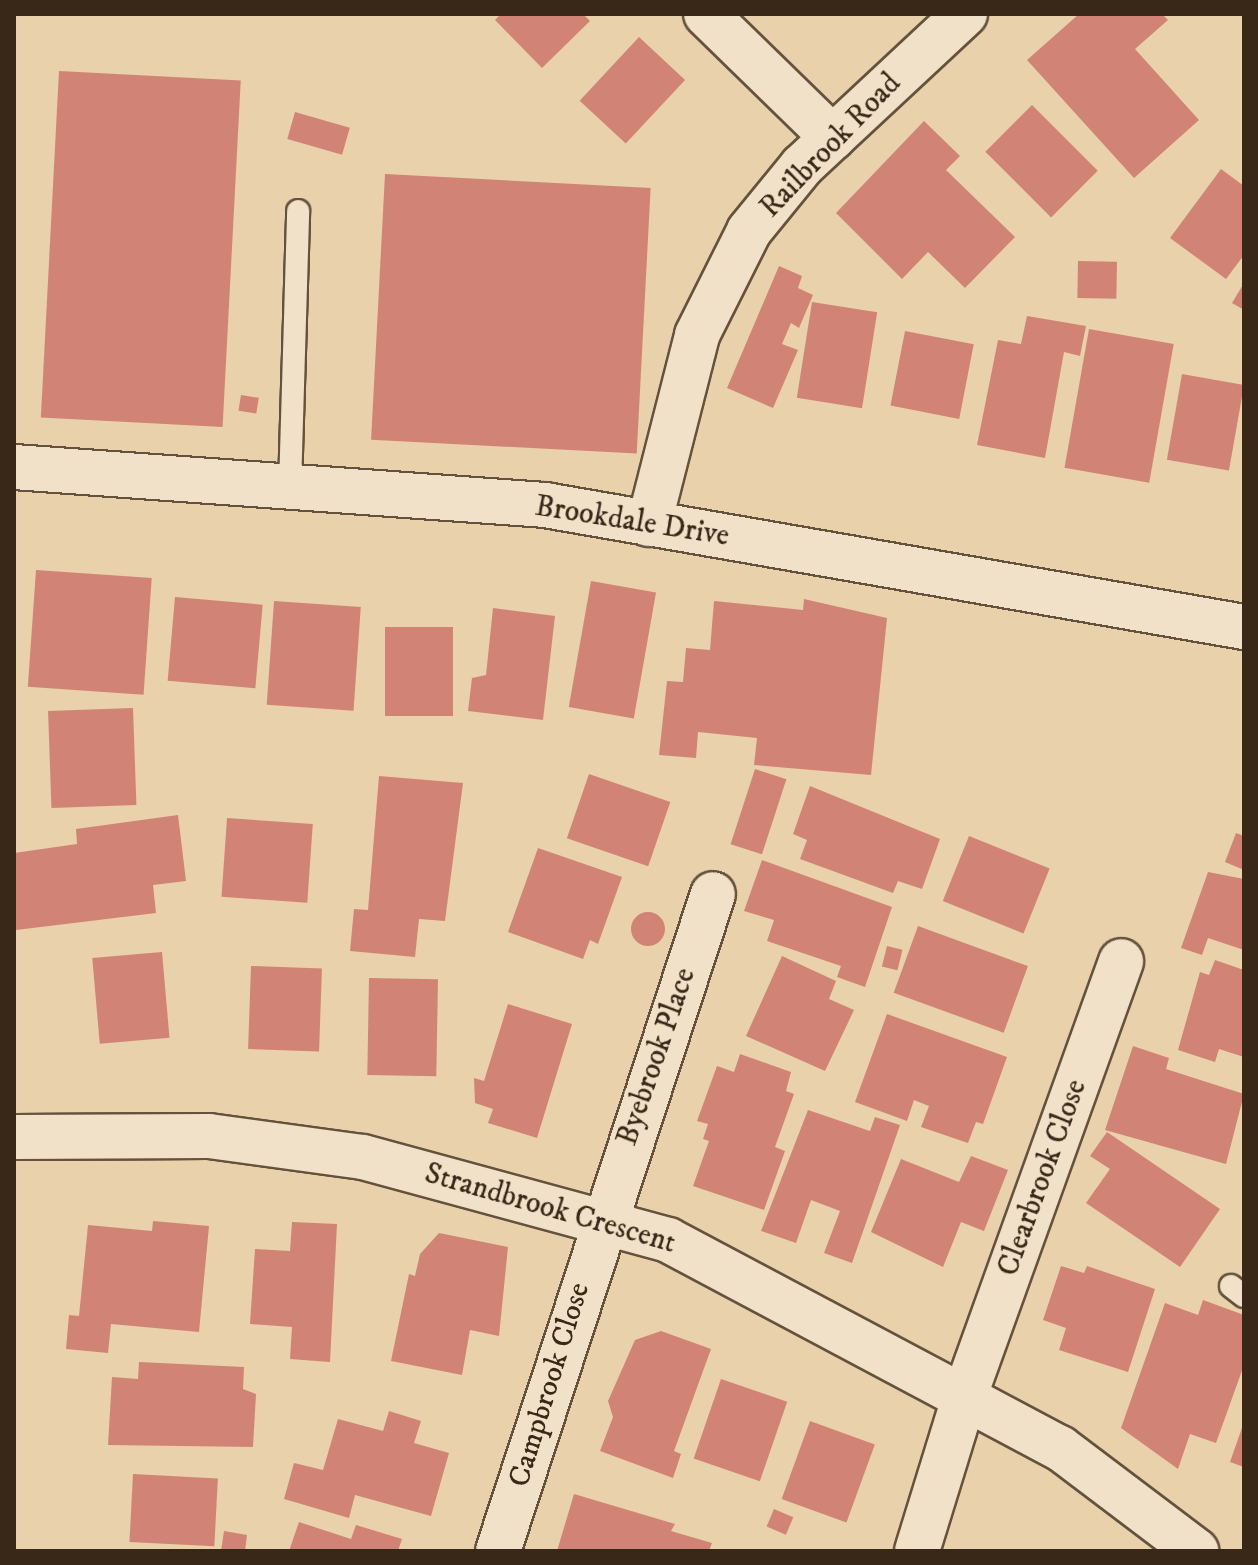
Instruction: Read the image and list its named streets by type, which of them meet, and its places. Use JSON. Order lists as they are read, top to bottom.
{
  "streets": {
    "street": [
      "Railbrook Road",
      "Brookdale Drive",
      "Byebrook Place",
      "Clearbrook Close",
      "Strandbrook Crescent",
      "Campbrook Close"
    ]
  },
  "crossings": [
    ["Railbrook Road", "Brookdale Drive"],
    ["Byebrook Place", "Strandbrook Crescent"],
    ["Byebrook Place", "Campbrook Close"],
    ["Clearbrook Close", "Strandbrook Crescent"],
    ["Strandbrook Crescent", "Campbrook Close"]
  ]
}
